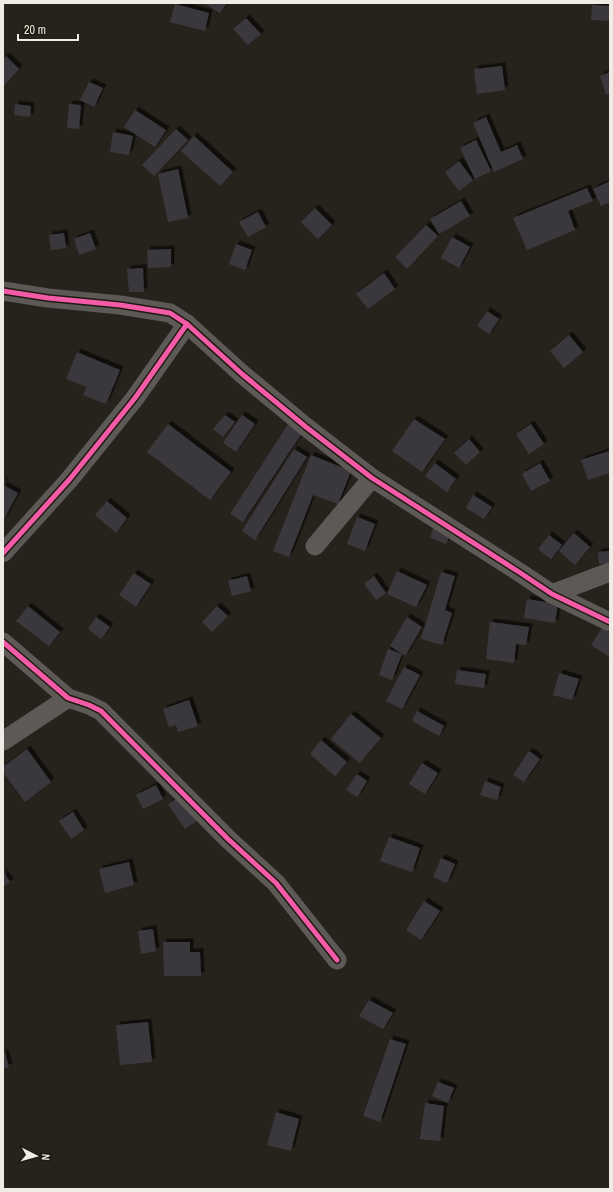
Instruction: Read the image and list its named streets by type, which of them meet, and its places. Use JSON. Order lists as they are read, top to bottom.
{
  "scale_bar": "20 m",
  "north": "right"
}
